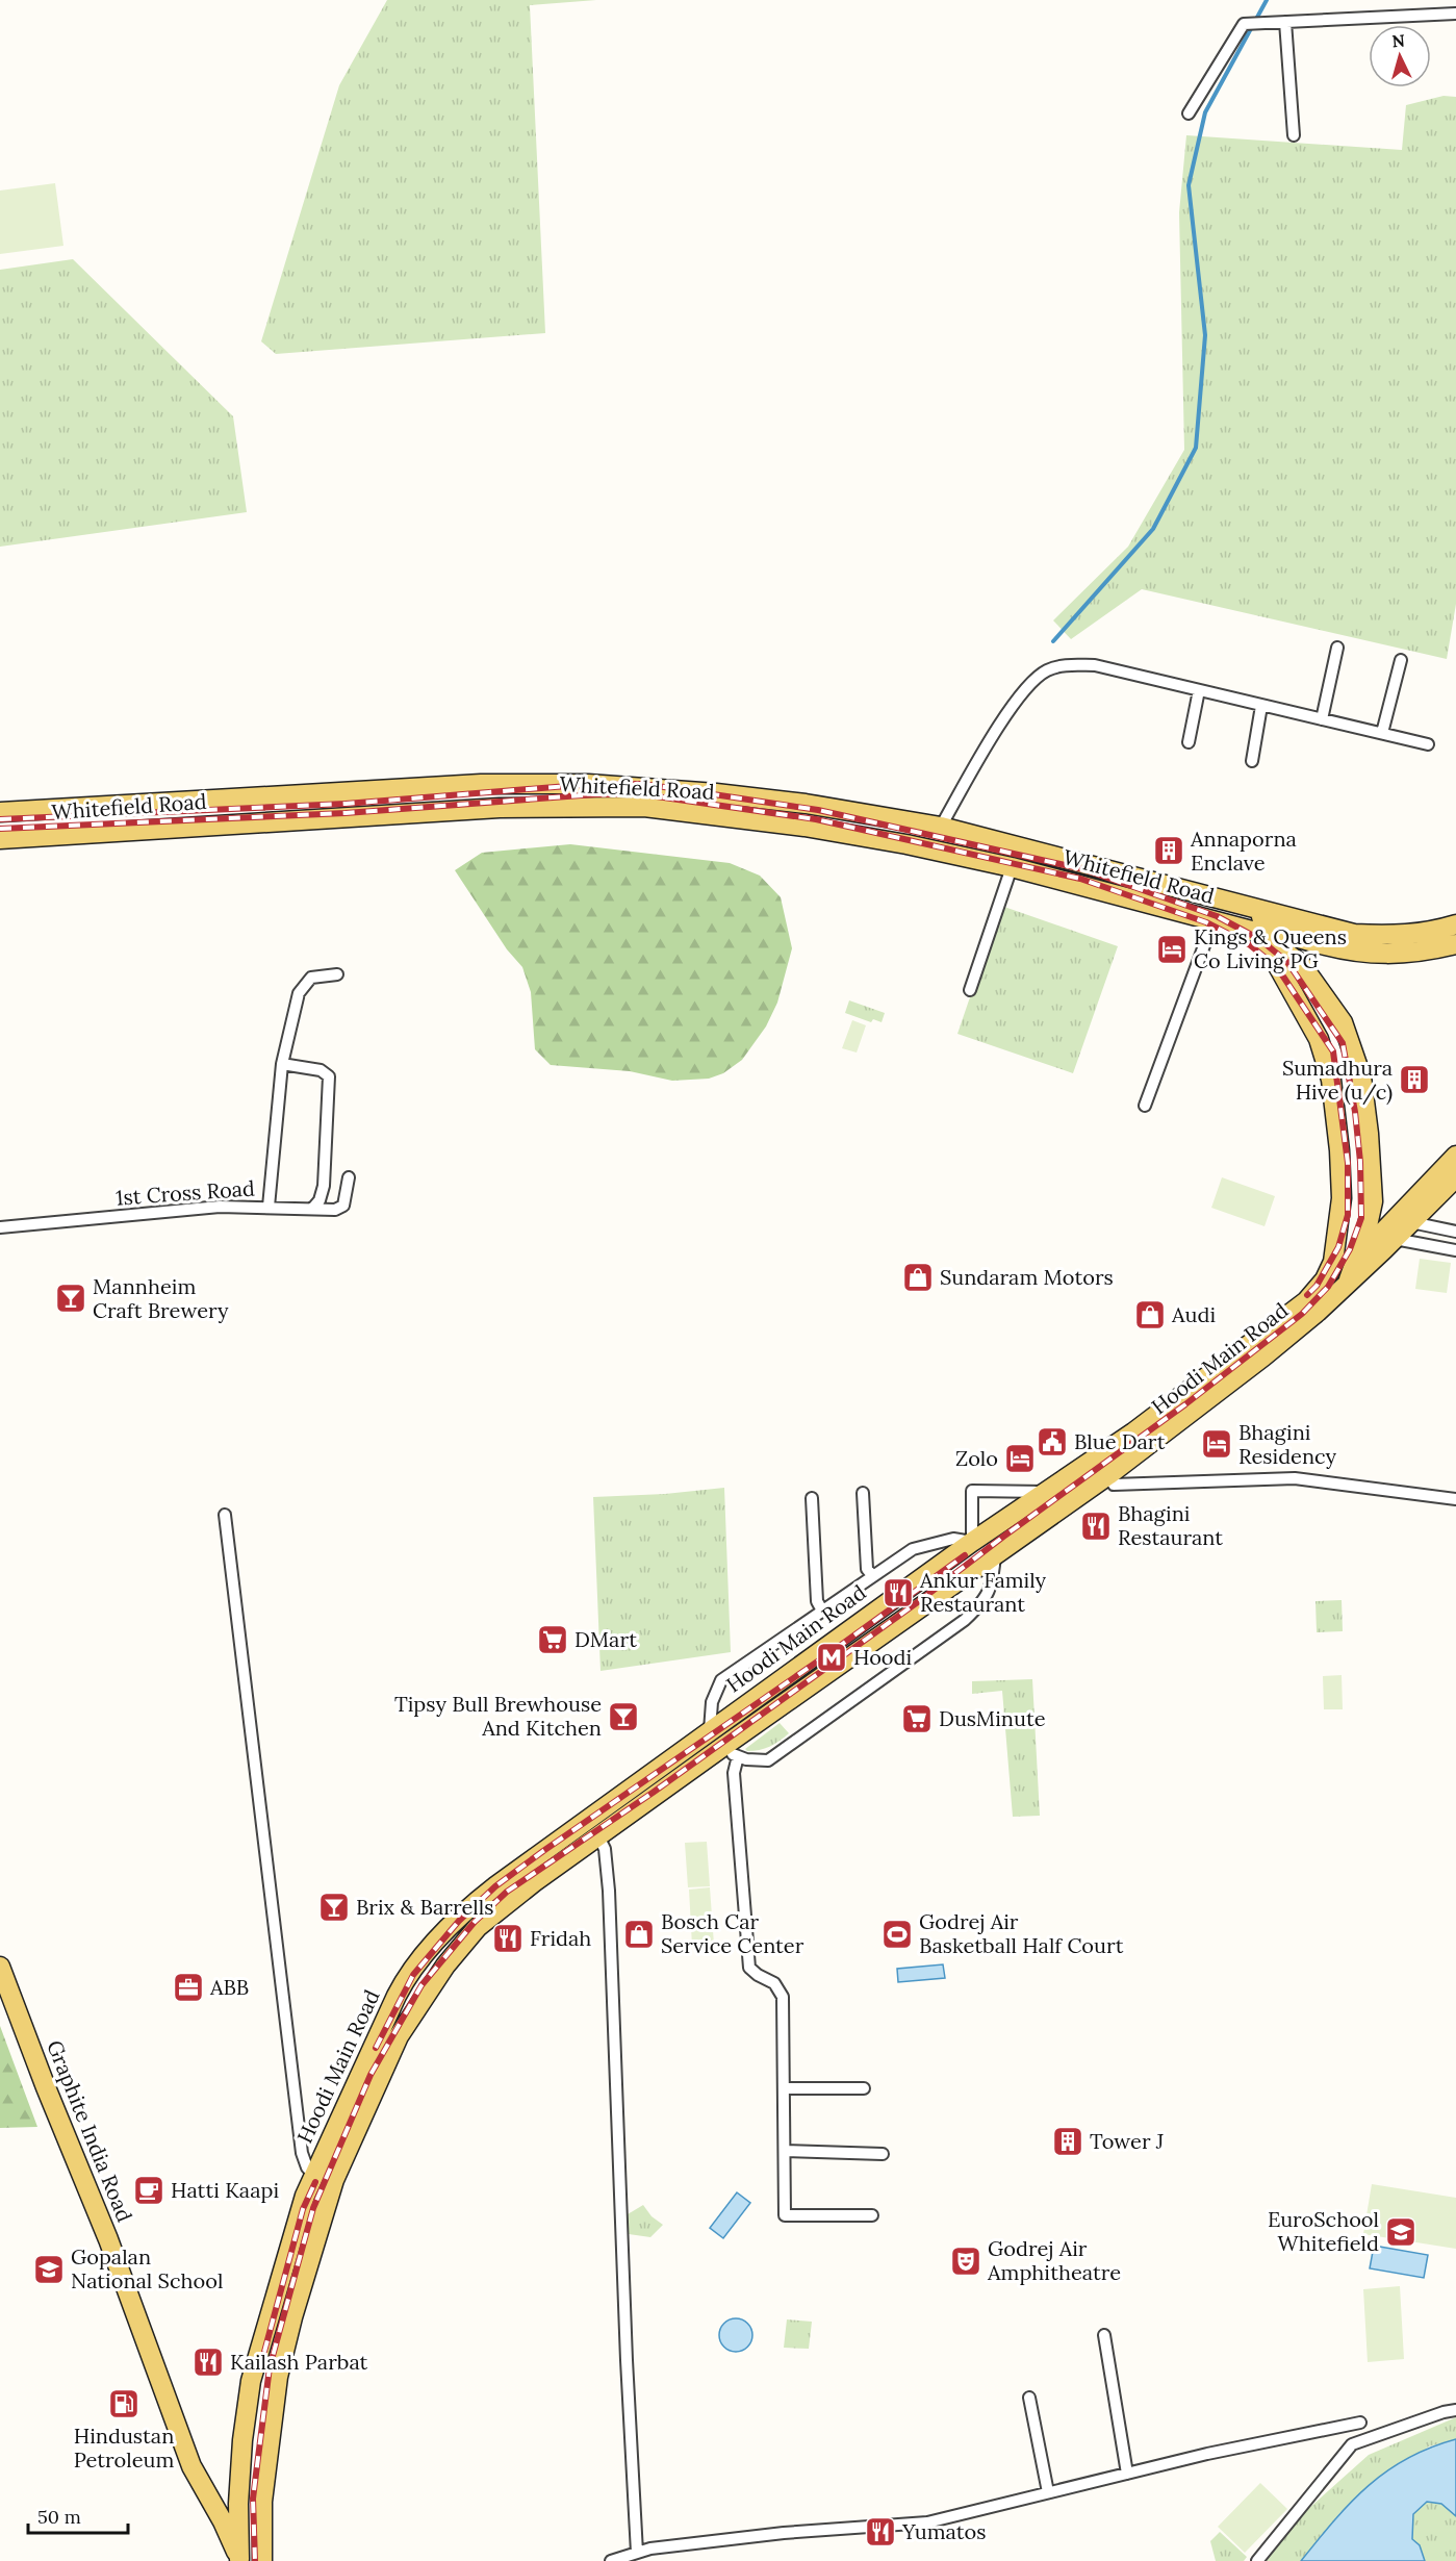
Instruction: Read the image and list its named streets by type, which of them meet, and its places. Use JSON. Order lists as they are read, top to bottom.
{
  "streets": {
    "main road": ["Whitefield Road", "Hoodi Main Road", "Graphite India Road"],
    "street": ["1st Cross Road"]
  },
  "crossings": [
    ["Whitefield Road", "Hoodi Main Road"],
    ["Hoodi Main Road", "Graphite India Road"]
  ],
  "places": {
    "building": ["Annaporna Enclave", "Sumadhura Hive (u/c)", "Tower J"],
    "hotel": ["Kings & Queens Co Living PG", "Bhagini Residency", "Zolo"],
    "shop": ["Sundaram Motors", "Audi", "Bosch Car Service Center"],
    "bar": ["Mannheim Craft Brewery", "Tipsy Bull Brewhouse And Kitchen", "Brix & Barrells"],
    "public building": ["Blue Dart"],
    "restaurant": [
      "Bhagini Restaurant",
      "Ankur Family Restaurant",
      "Fridah",
      "Kailash Parbat",
      "Yumatos"
    ],
    "supermarket": ["DMart", "DusMinute"],
    "metro station": ["Hoodi"],
    "sports": ["Godrej Air Basketball Half Court"],
    "office": ["ABB"],
    "cafe": ["Hatti Kaapi"],
    "school or university": ["EuroSchool Whitefield", "Gopalan National School"],
    "theatre": ["Godrej Air Amphitheatre"],
    "fuel station": ["Hindustan Petroleum"]
  },
  "scale_bar": "50 m",
  "north": "top"
}
